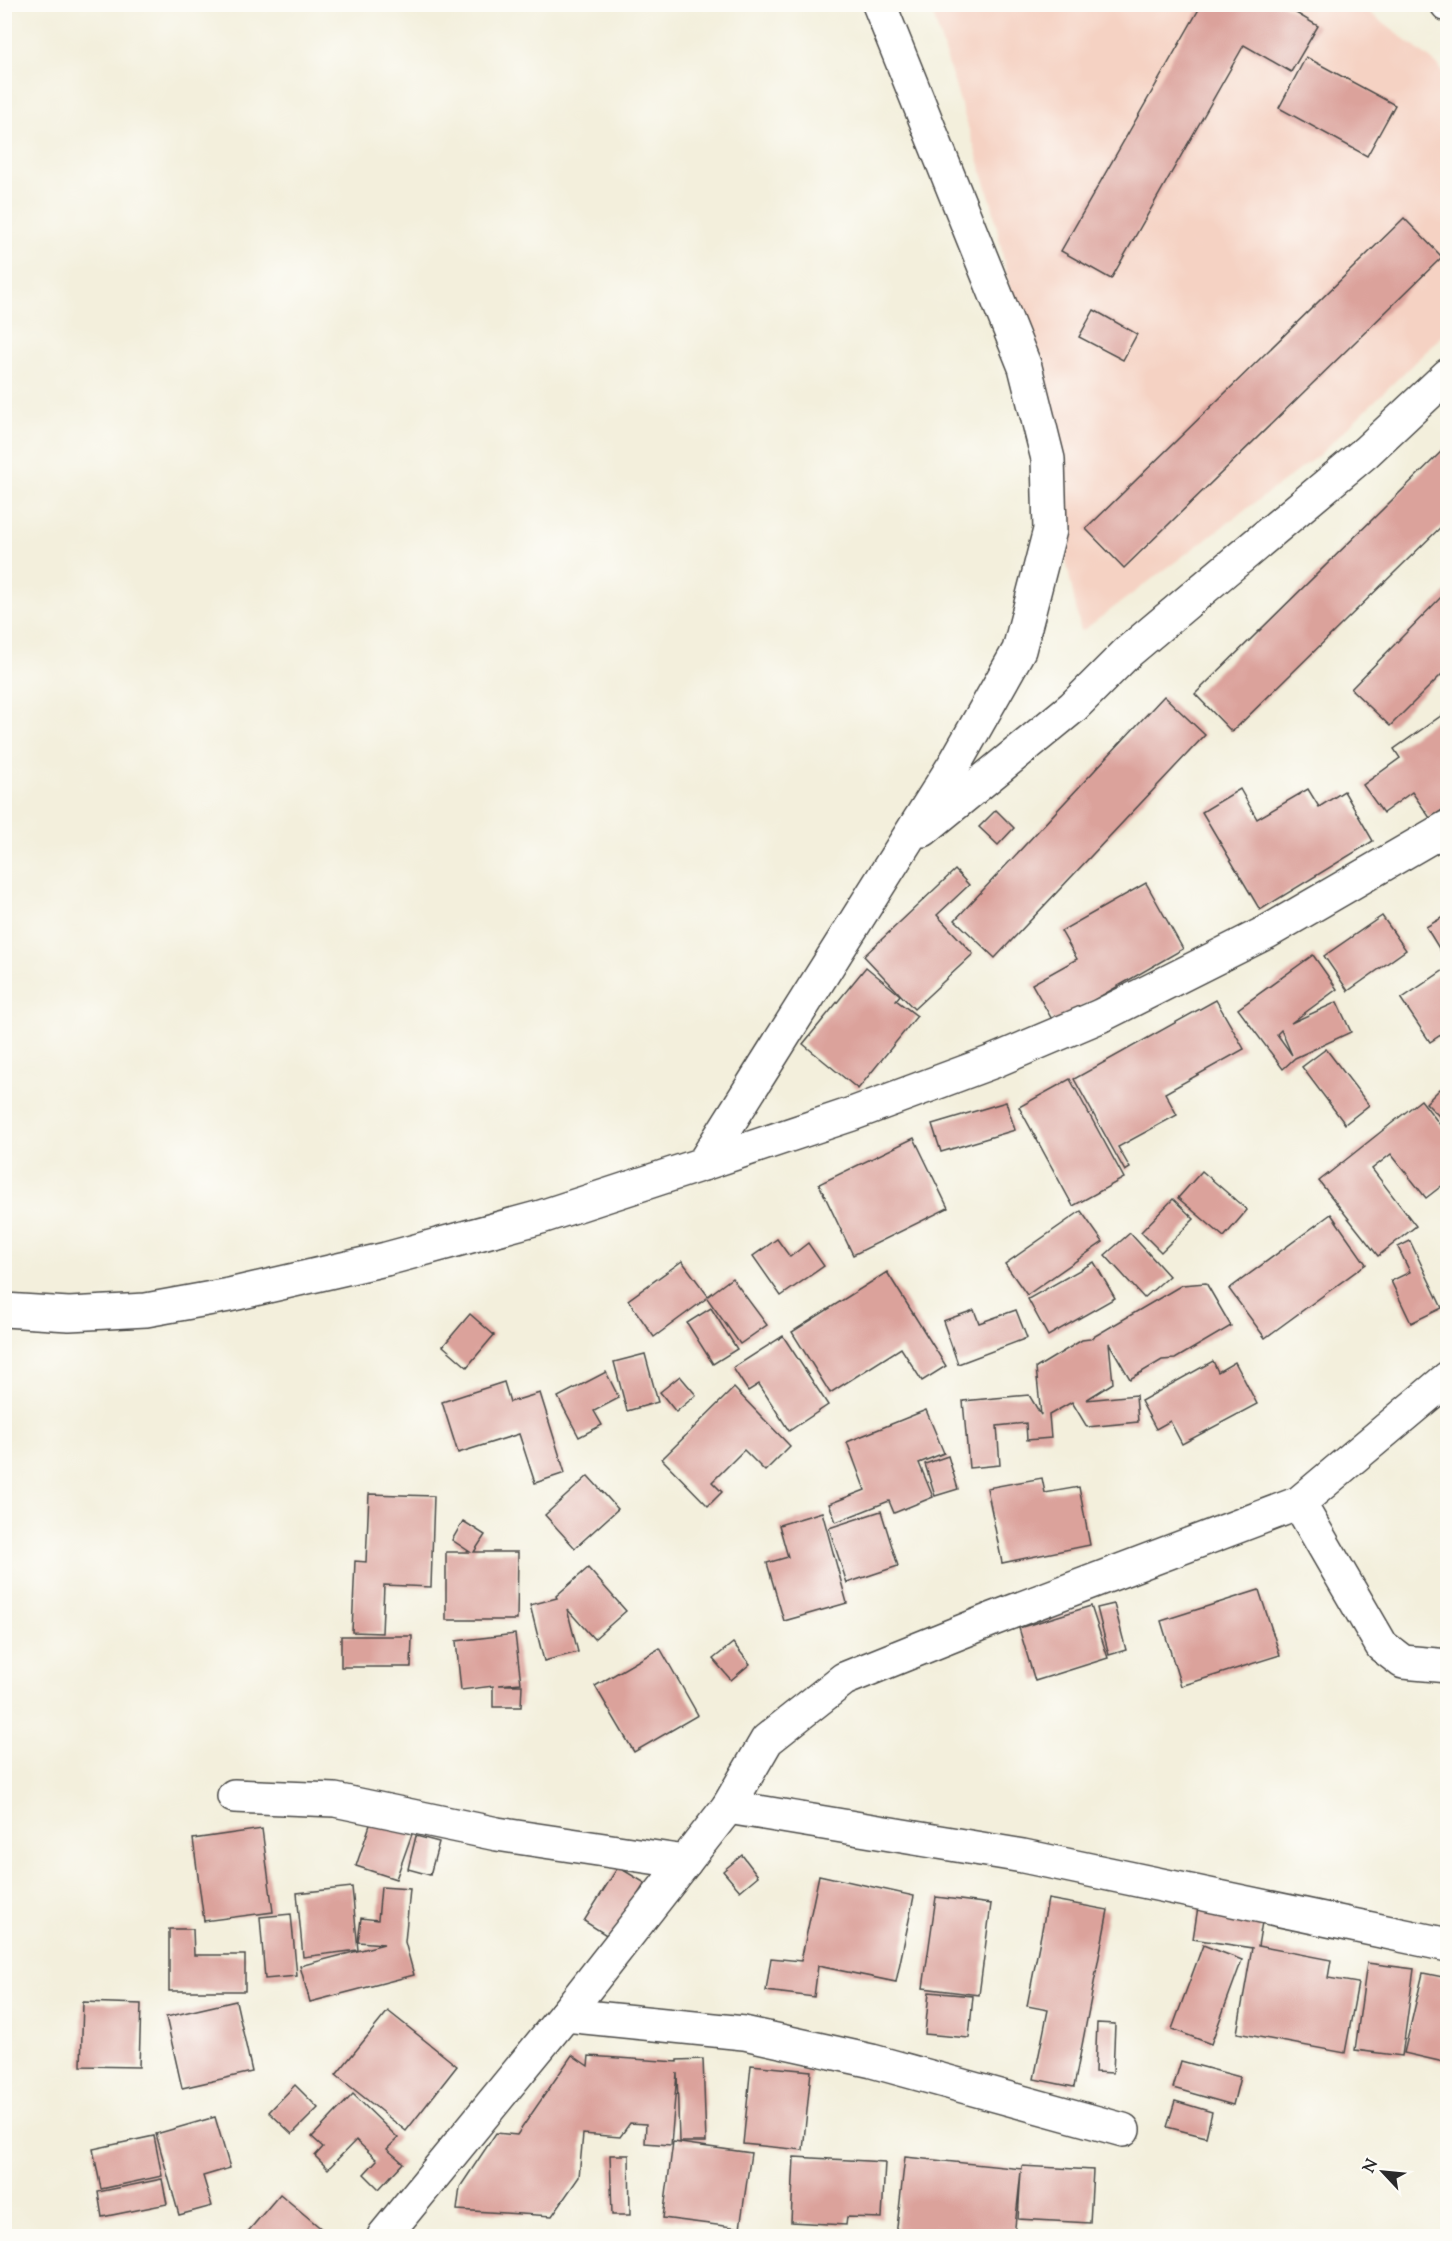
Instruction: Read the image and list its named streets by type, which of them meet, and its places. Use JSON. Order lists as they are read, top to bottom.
{
  "north": "top left"
}
